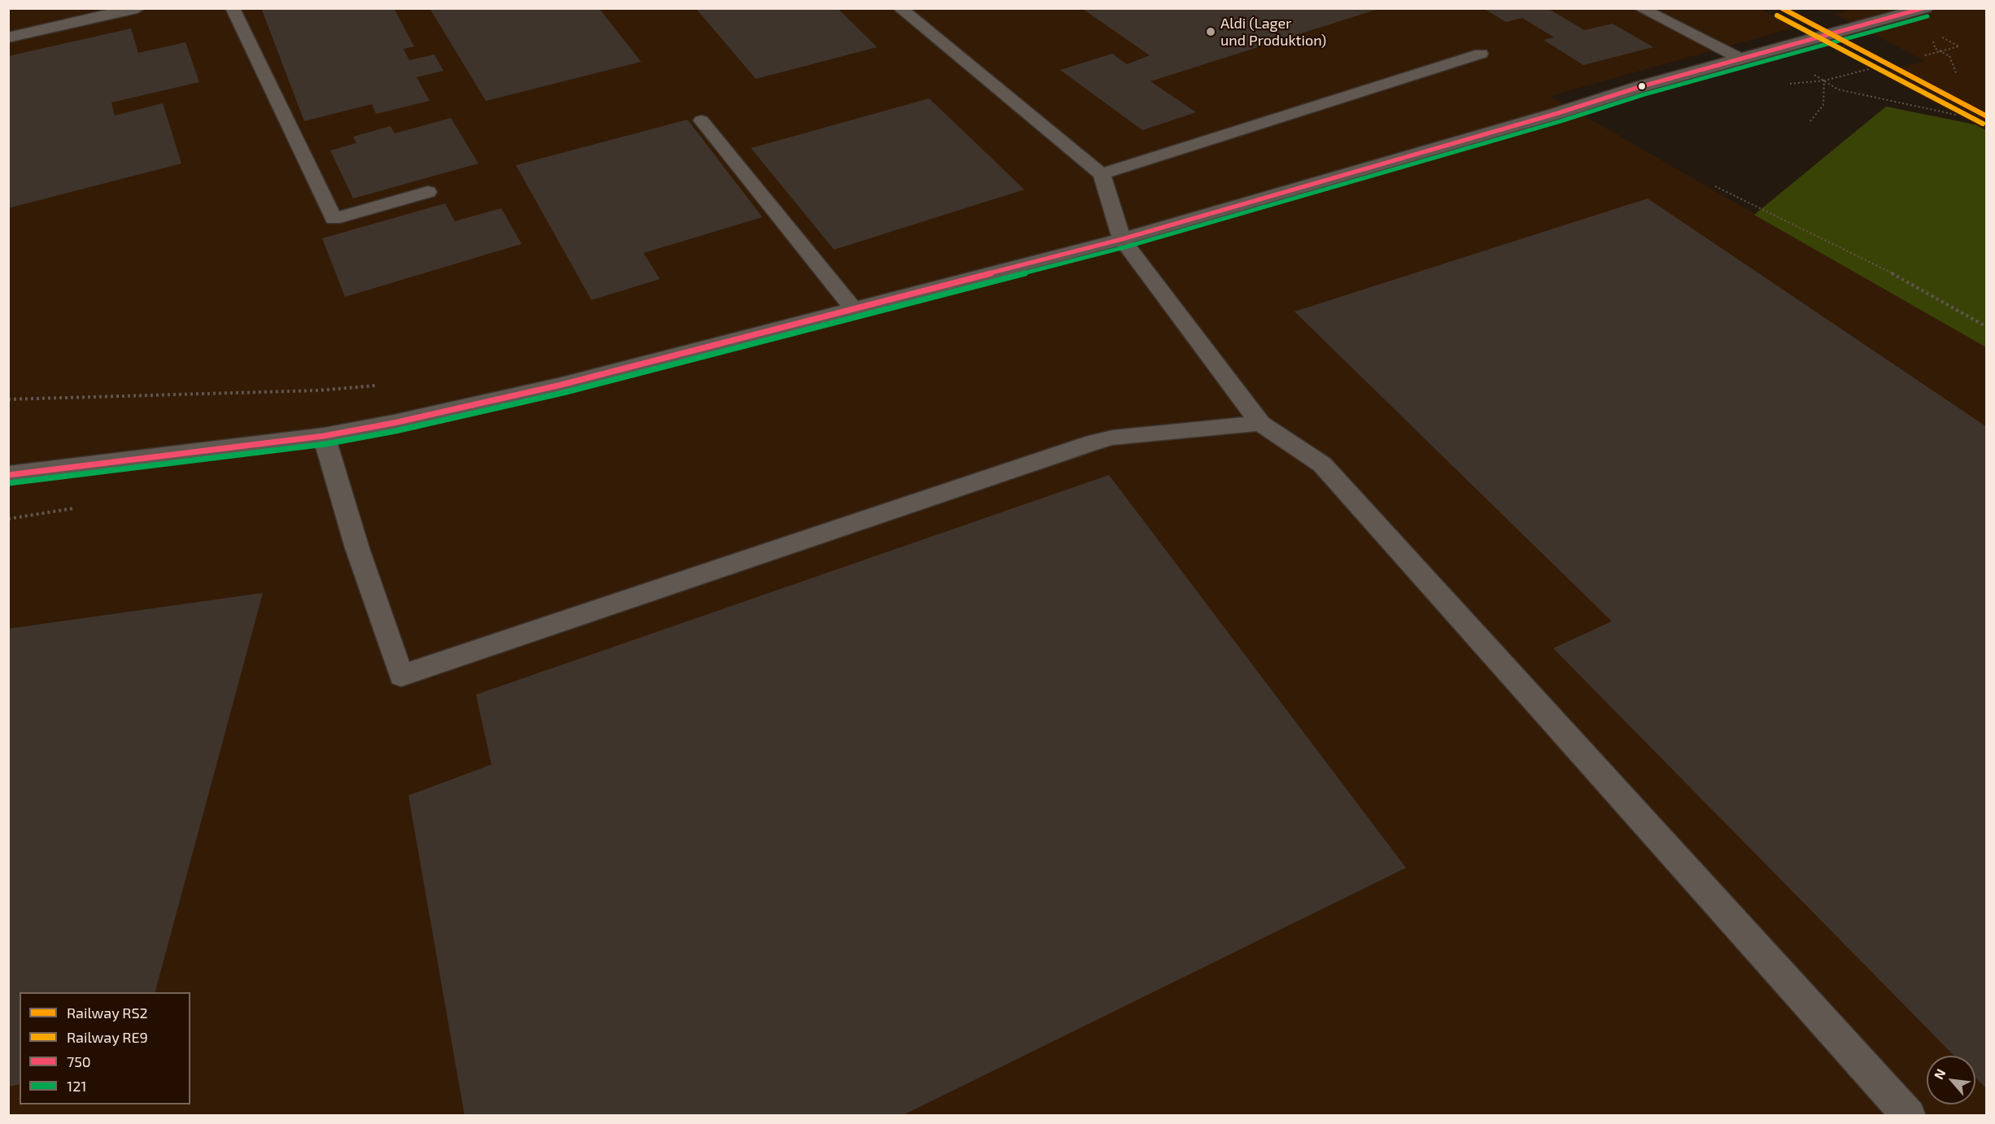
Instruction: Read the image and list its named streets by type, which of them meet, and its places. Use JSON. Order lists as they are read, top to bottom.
{
  "places": ["Aldi (Lager und Produktion)"],
  "lines": [
    "rail line RS2",
    "transit line 750",
    "rail line RE9",
    "transit line 121"
  ],
  "legend": [
    "Railway RS2",
    "Railway RE9",
    "750",
    "121"
  ],
  "north": "top left"
}
